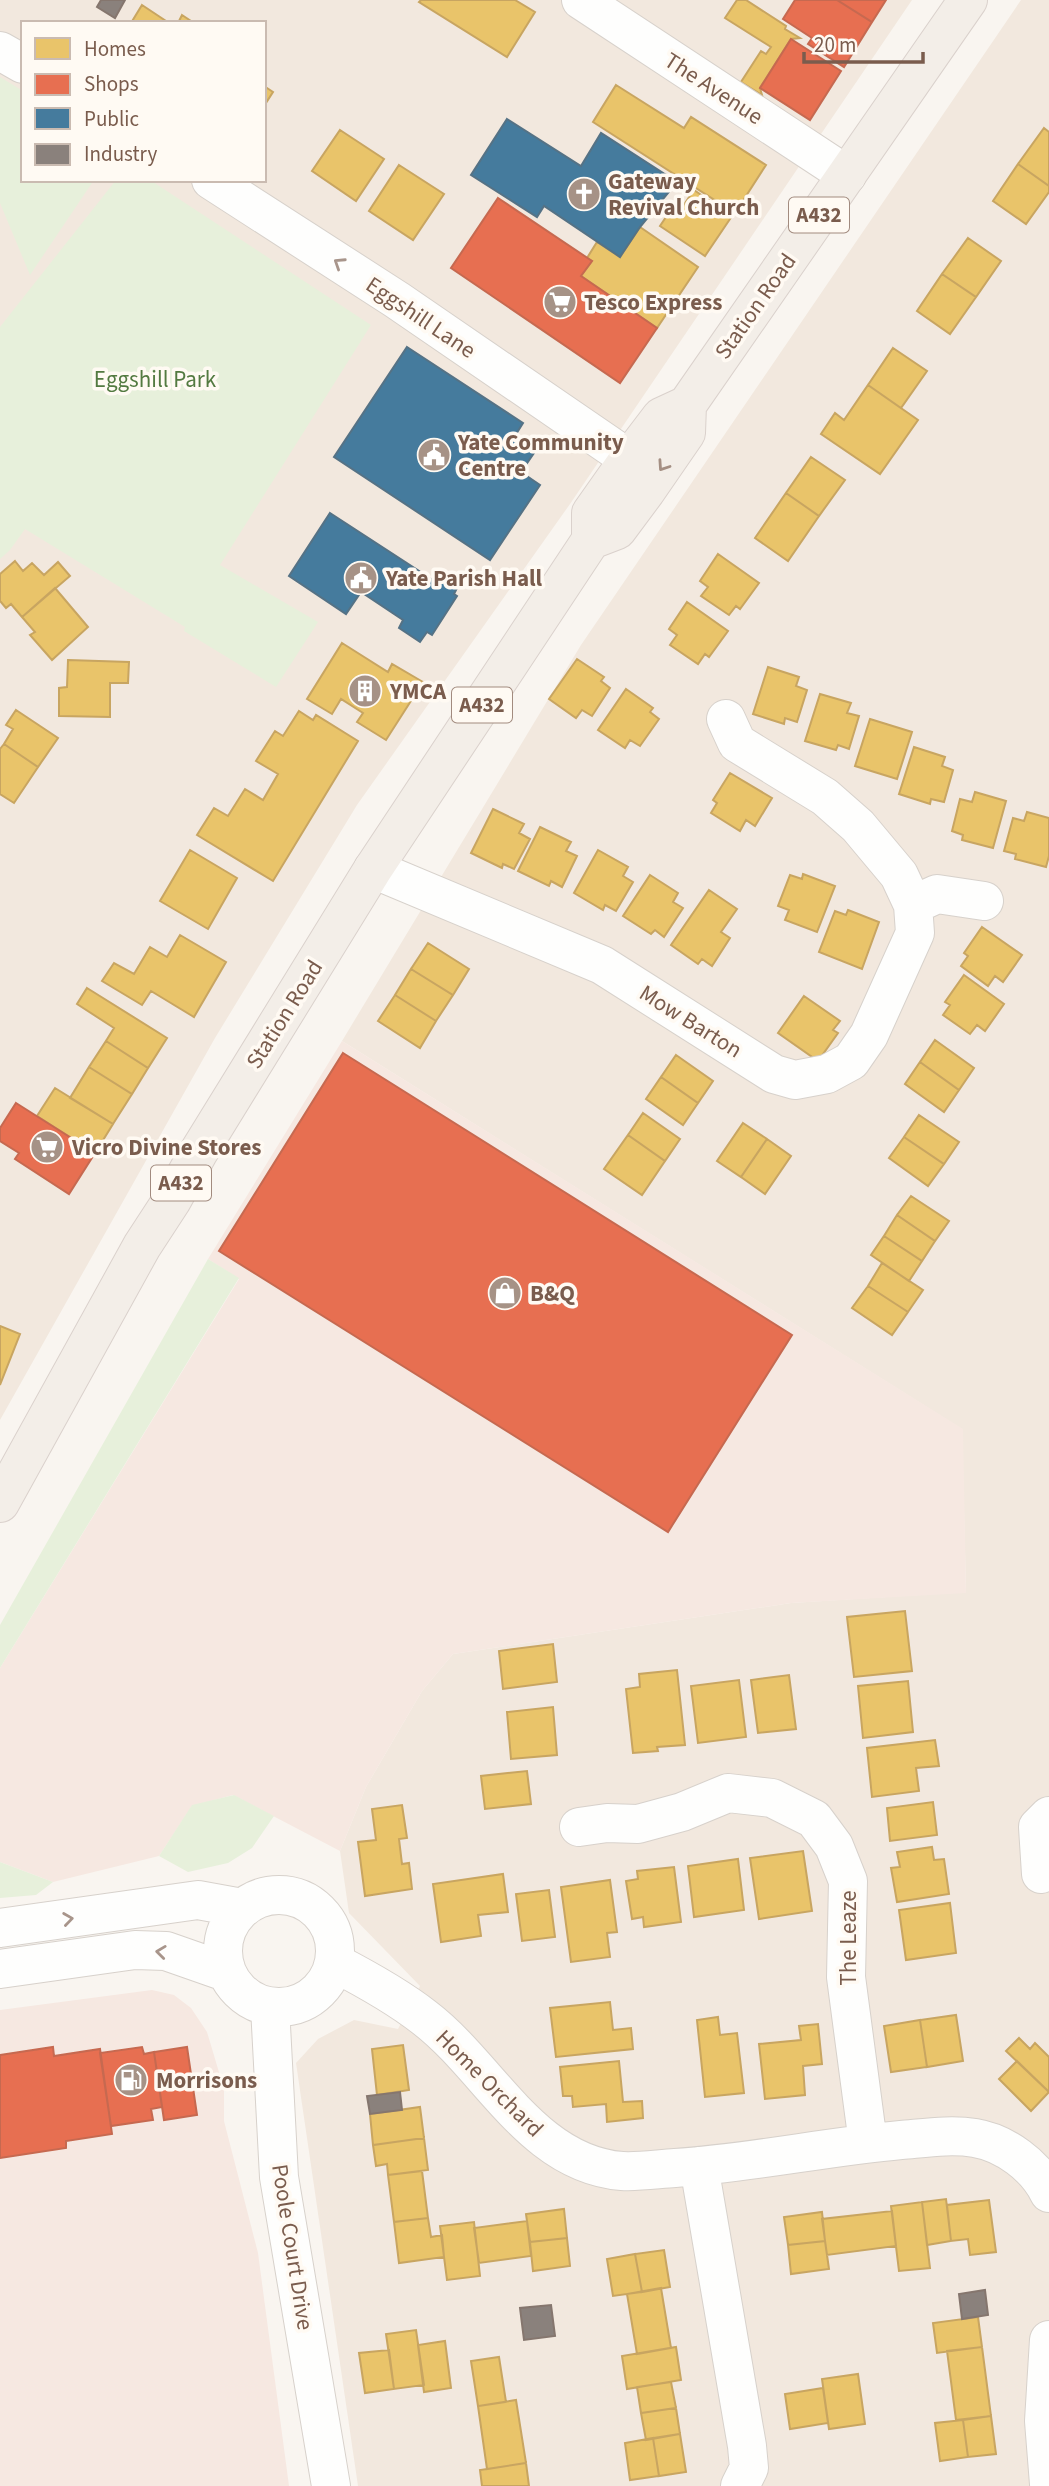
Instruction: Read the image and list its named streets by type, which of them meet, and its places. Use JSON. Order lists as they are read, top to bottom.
{
  "streets": {
    "main road": ["A432", "Station Road"],
    "street": [
      "The Avenue",
      "Eggshill Lane",
      "Mow Barton",
      "The Leaze",
      "Home Orchard",
      "Poole Court Drive"
    ]
  },
  "crossings": [
    ["The Avenue", "Station Road"],
    ["Station Road", "Eggshill Lane"],
    ["Station Road", "Mow Barton"],
    ["The Leaze", "Home Orchard"],
    ["Home Orchard", "Poole Court Drive"]
  ],
  "one_way": ["Eggshill Lane"],
  "parks": ["Eggshill Park"],
  "places": {
    "church": ["Gateway Revival Church"],
    "supermarket": ["Tesco Express", "Vicro Divine Stores"],
    "public building": ["Yate Community Centre", "Yate Parish Hall"],
    "building": ["YMCA"],
    "shop": ["B&Q"],
    "fuel station": ["Morrisons"]
  },
  "legend": [
    "Homes",
    "Shops",
    "Public",
    "Industry"
  ],
  "scale_bar": "20 m"
}
